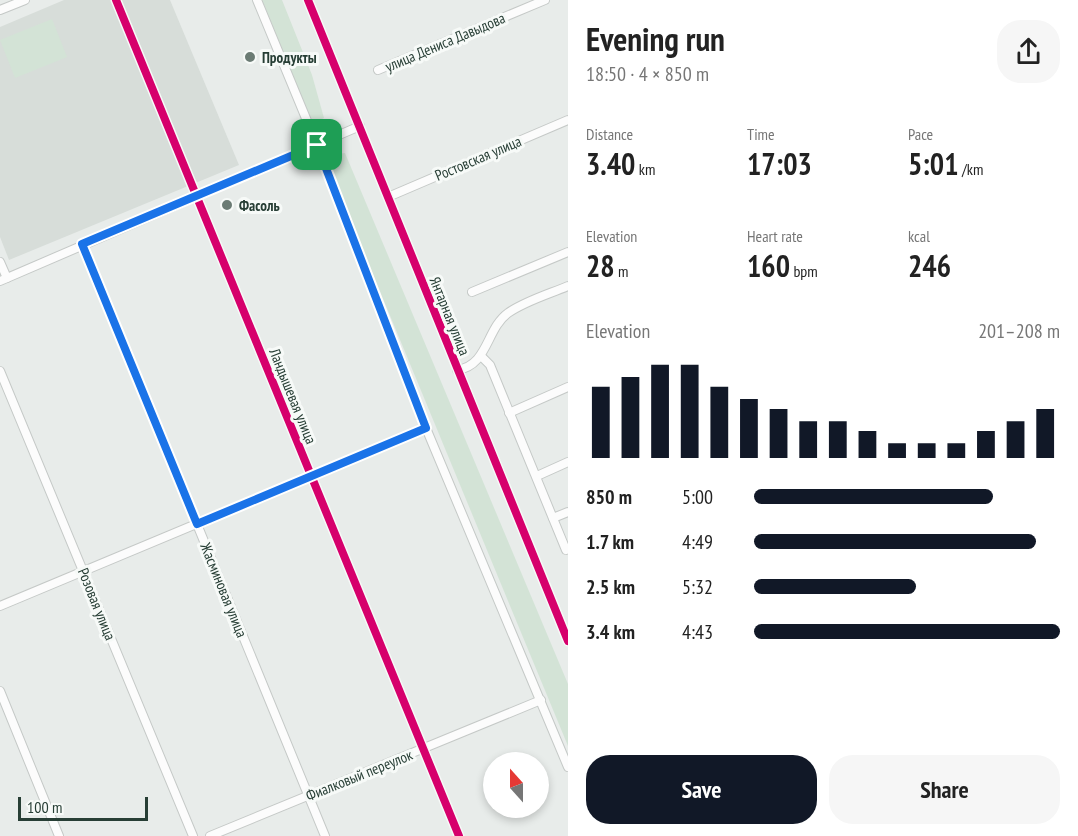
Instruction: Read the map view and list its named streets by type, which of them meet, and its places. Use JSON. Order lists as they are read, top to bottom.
{
  "streets": {
    "street": [
      "улица Дениса Давыдова",
      "Ростовская улица",
      "Янтарная улица",
      "Ландышевая улица",
      "Жасминовая улица",
      "Розовая улица",
      "Фиалковый переулок"
    ]
  },
  "crossings": [
    ["Ростовская улица", "Янтарная улица"],
    ["Ландышевая улица", "Фиалковый переулок"],
    ["Жасминовая улица", "Фиалковый переулок"]
  ],
  "places": ["Продукты", "Фасоль"],
  "scale_bar": "100 m",
  "north": "top",
  "page": {
    "heading": ["Evening run", "18:50 · 4 × 850 m"],
    "stats": [
      ["Distance", "3.40 km"],
      ["Time", "17:03"],
      ["Pace", "5:01 /km"],
      ["Elevation", "28 m"],
      ["Heart rate", "160 bpm"],
      ["kcal", "246"]
    ],
    "chart": ["Elevation", "201–208 m"],
    "list": [
      {
        "name": "850 m",
        "note": "5:00"
      },
      {
        "name": "1.7 km",
        "note": "4:49"
      },
      {
        "name": "2.5 km",
        "note": "5:32"
      },
      {
        "name": "3.4 km",
        "note": "4:43"
      }
    ],
    "buttons": ["Save", "Share"],
    "scale": "100 m"
  }
}
